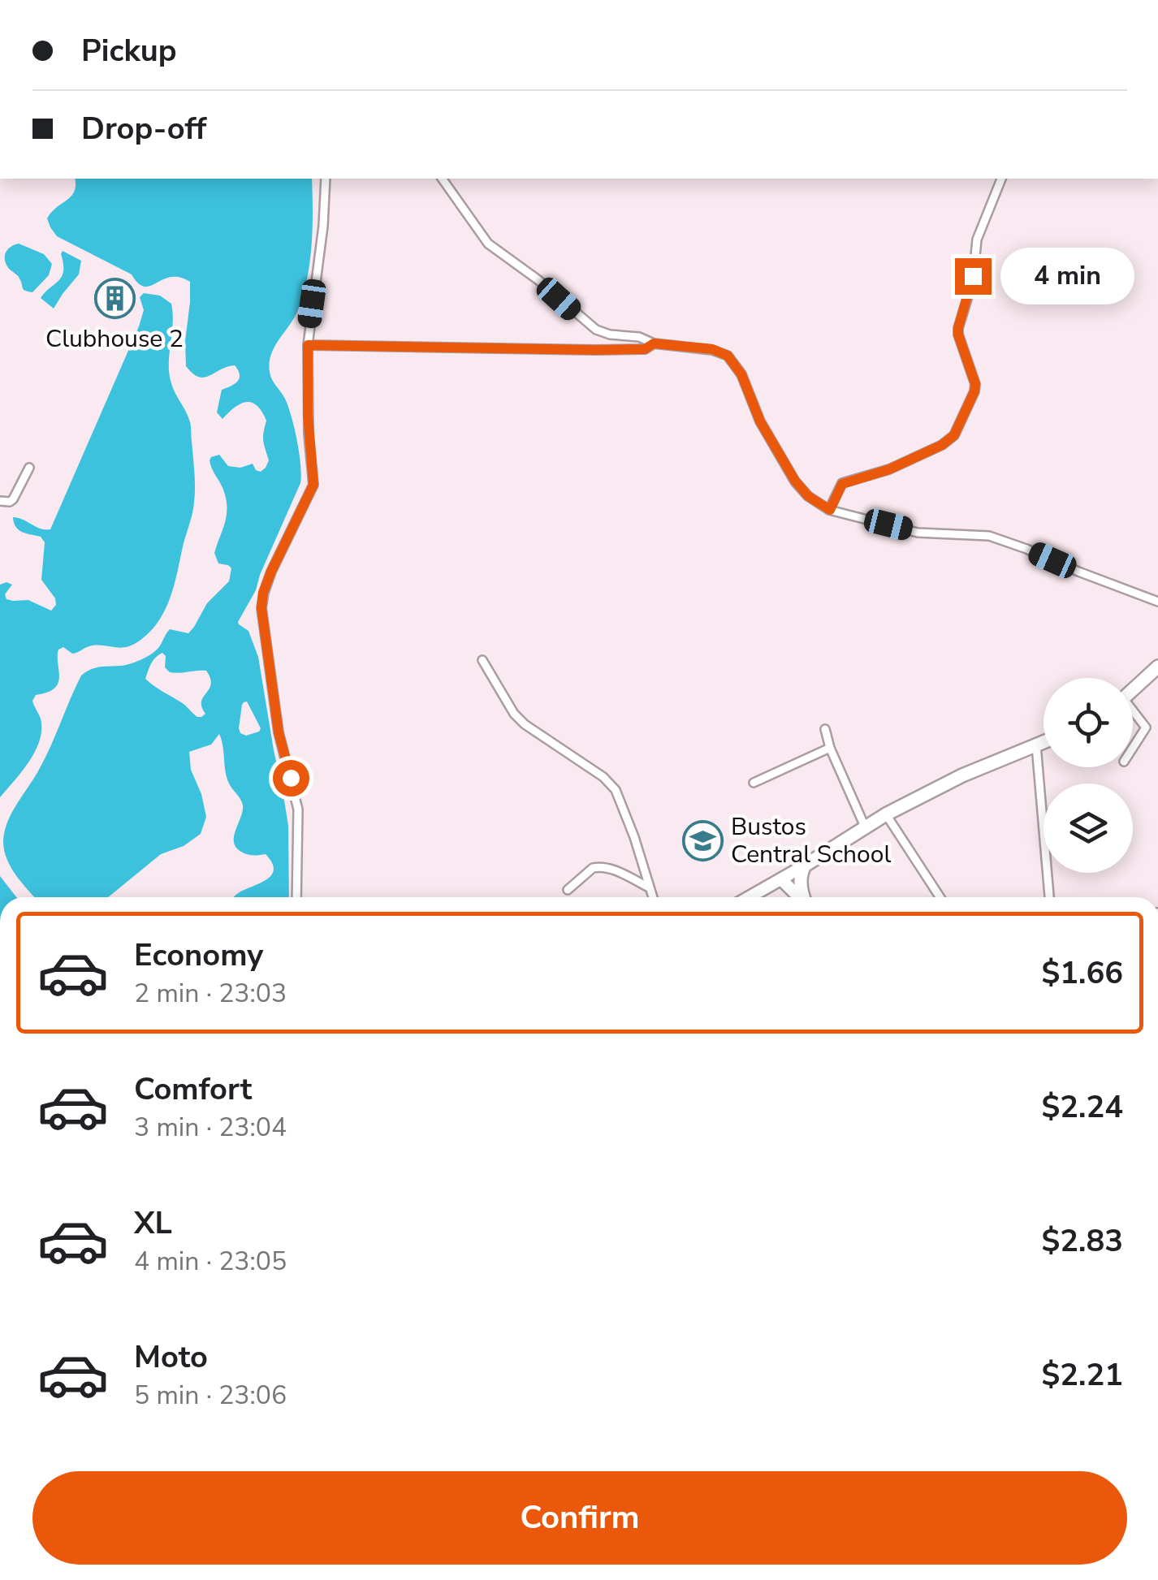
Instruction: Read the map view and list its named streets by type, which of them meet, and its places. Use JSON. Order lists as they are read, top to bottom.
{
  "places": {
    "building": ["Clubhouse 2"],
    "school or university": ["Bustos Central School"]
  },
  "page": {
    "banner": ["Pickup", "Drop-off"],
    "bubble": "4 min",
    "list": [
      {
        "name": "Economy",
        "note": "2 min · 23:03",
        "value": "$1.66"
      },
      {
        "name": "Comfort",
        "note": "3 min · 23:04",
        "value": "$2.24"
      },
      {
        "name": "XL",
        "note": "4 min · 23:05",
        "value": "$2.83"
      },
      {
        "name": "Moto",
        "note": "5 min · 23:06",
        "value": "$2.21"
      }
    ],
    "buttons": "Confirm"
  }
}
